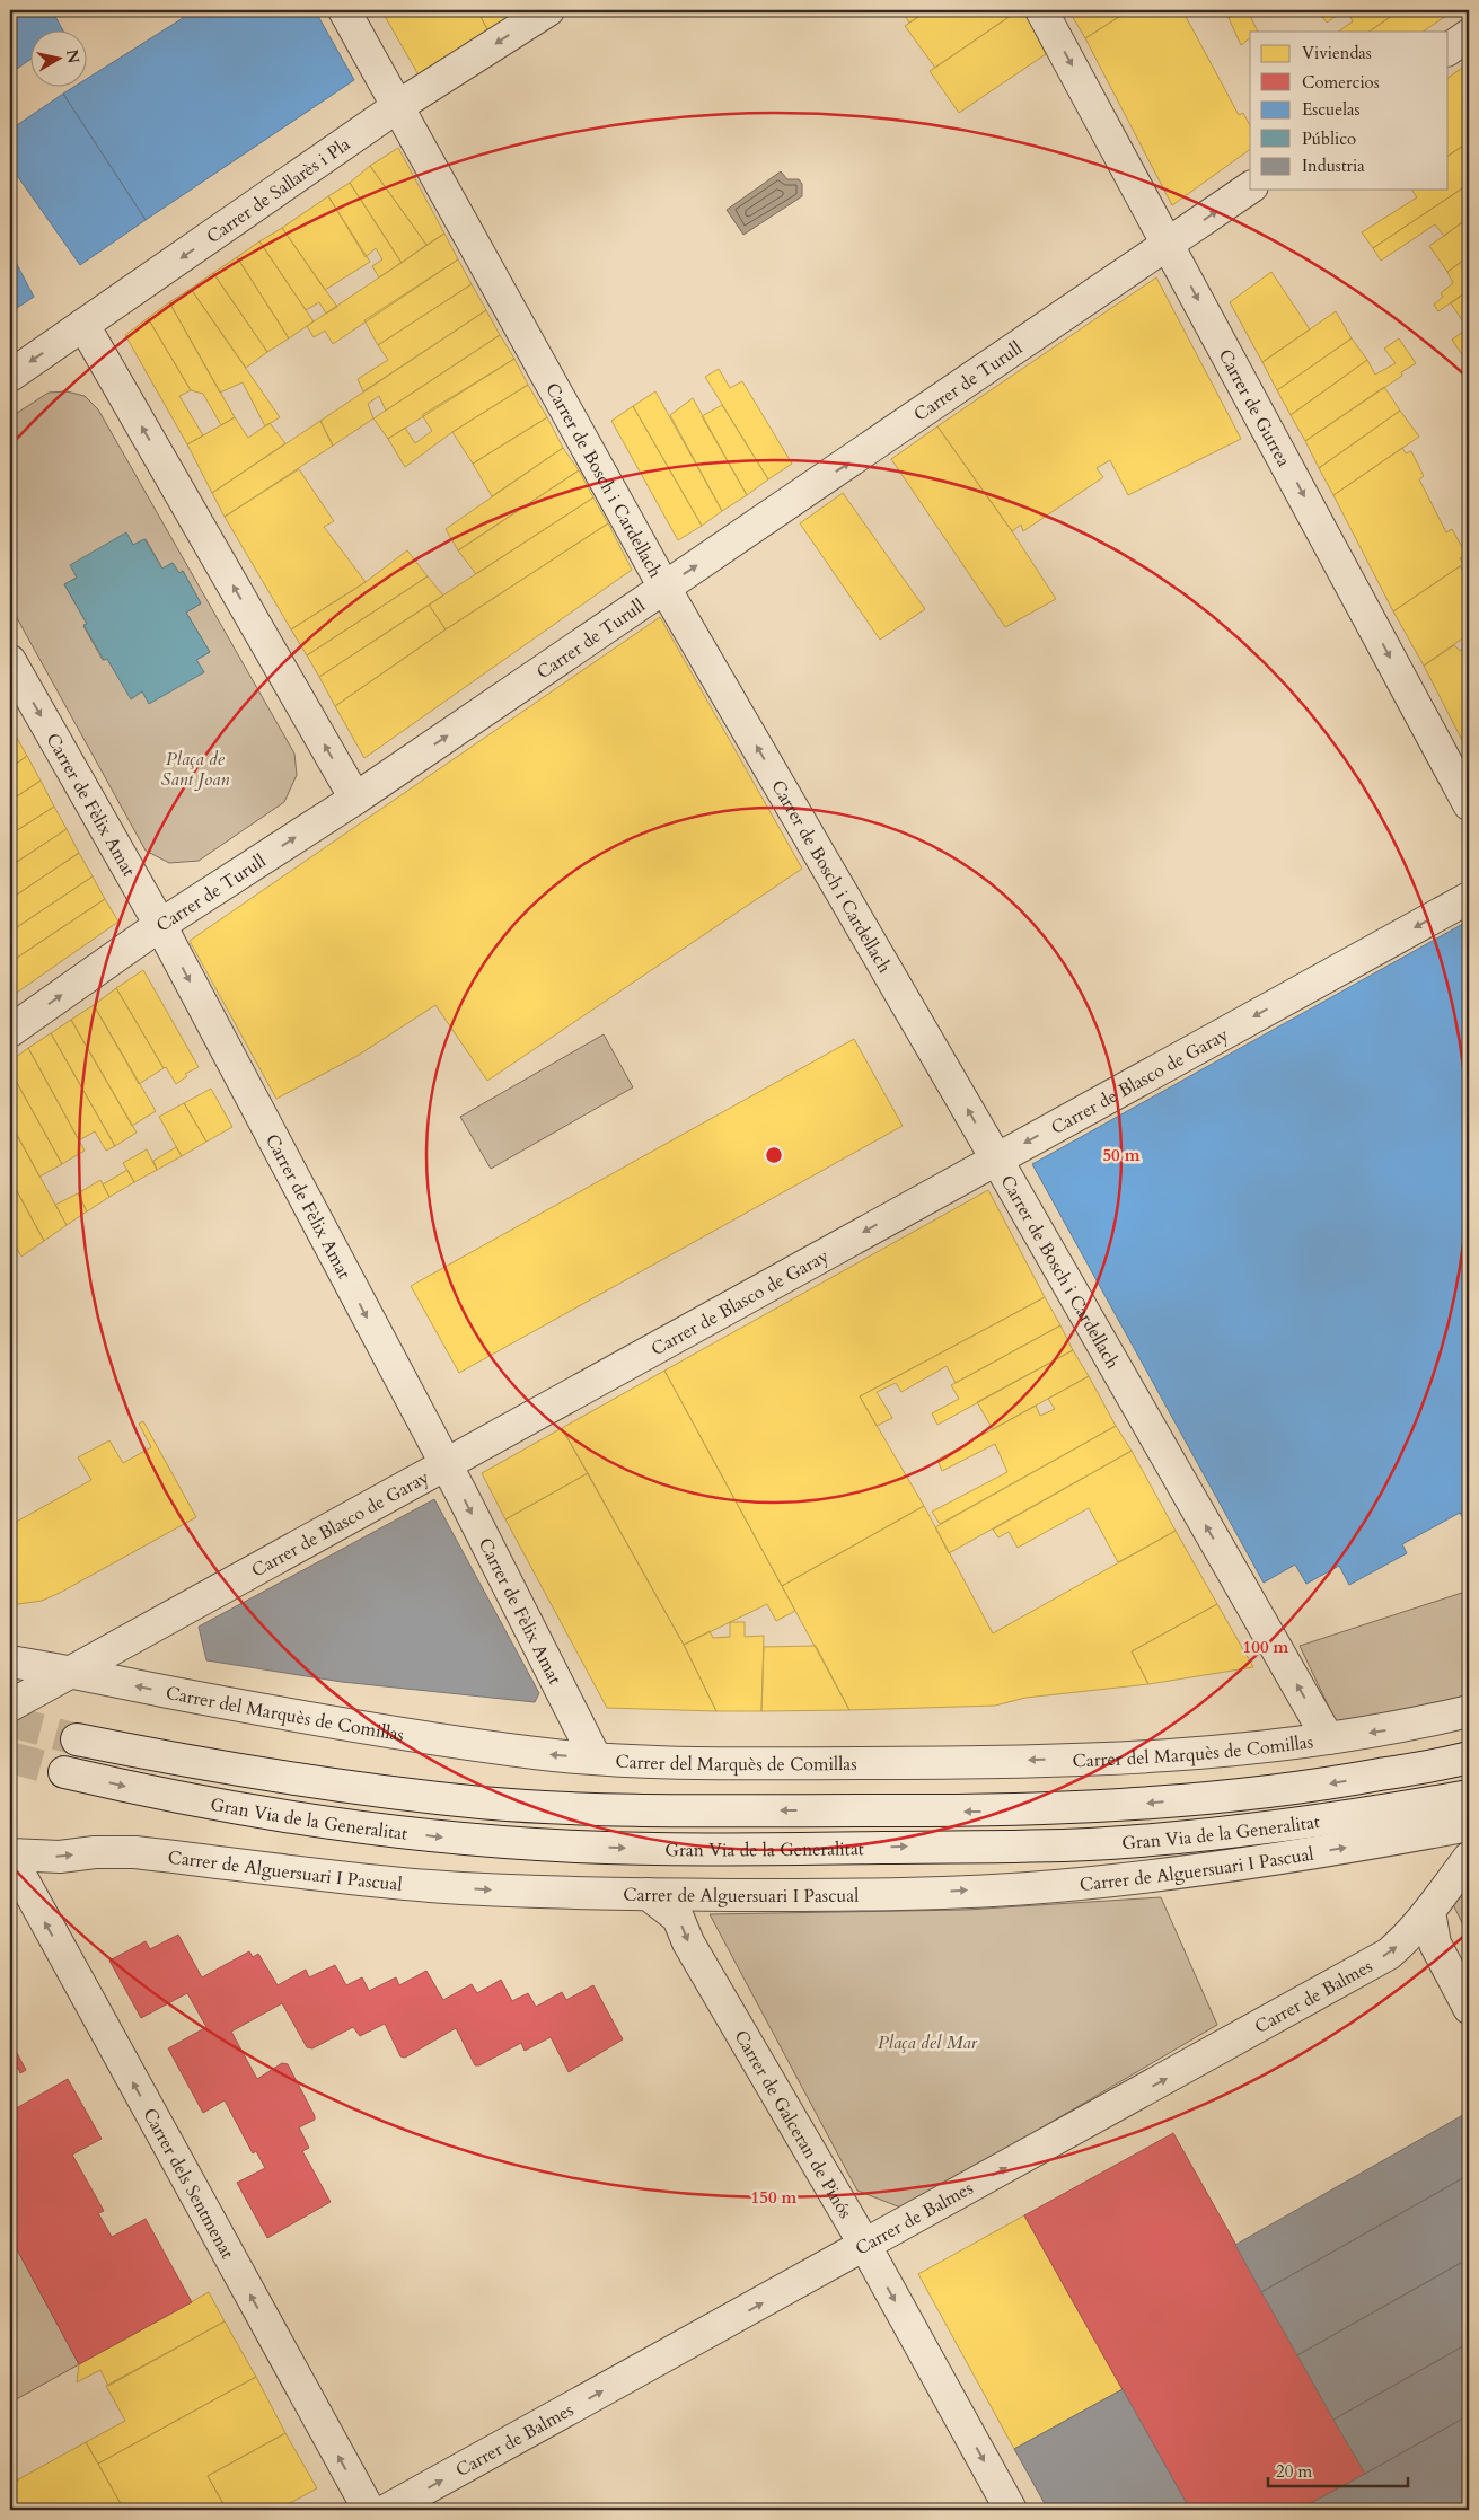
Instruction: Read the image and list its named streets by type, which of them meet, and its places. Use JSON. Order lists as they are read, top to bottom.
{
  "streets": {
    "street": [
      "Carrer de Sallarès i Pla",
      "Carrer de Turull",
      "Carrer de Gurrea",
      "Carrer de Bosch i Cardellach",
      "Carrer de Fèlix Amat",
      "Carrer de Blasco de Garay",
      "Carrer del Marquès de Comillas",
      "Gran Via de la Generalitat",
      "Carrer de Alguersuari I Pascual",
      "Carrer de Balmes",
      "Carrer de Galceran de Pinós",
      "Carrer dels Sentmenat"
    ]
  },
  "crossings": [
    ["Carrer de Sallarès i Pla", "Carrer de Bosch i Cardellach"],
    ["Carrer de Turull", "Carrer de Gurrea"],
    ["Carrer de Turull", "Carrer de Bosch i Cardellach"],
    ["Carrer de Turull", "Carrer de Fèlix Amat"],
    ["Carrer de Bosch i Cardellach", "Carrer de Blasco de Garay"],
    ["Carrer de Bosch i Cardellach", "Carrer del Marquès de Comillas"],
    ["Carrer de Fèlix Amat", "Carrer de Blasco de Garay"],
    ["Carrer de Fèlix Amat", "Carrer del Marquès de Comillas"],
    ["Carrer de Blasco de Garay", "Carrer del Marquès de Comillas"],
    ["Carrer de Alguersuari I Pascual", "Carrer de Galceran de Pinós"],
    ["Carrer de Alguersuari I Pascual", "Carrer dels Sentmenat"],
    ["Carrer de Balmes", "Carrer de Galceran de Pinós"]
  ],
  "one_way": [
    "Carrer de Sallarès i Pla",
    "Carrer de Turull",
    "Carrer de Gurrea",
    "Carrer de Bosch i Cardellach",
    "Carrer de Fèlix Amat",
    "Carrer de Blasco de Garay",
    "Carrer del Marquès de Comillas",
    "Carrer de Alguersuari I Pascual",
    "Carrer de Balmes",
    "Carrer de Galceran de Pinós",
    "Carrer dels Sentmenat"
  ],
  "parks": ["Plaça de Sant Joan", "Plaça del Mar"],
  "legend": [
    "Viviendas",
    "Comercios",
    "Escuelas",
    "Público",
    "Industria"
  ],
  "scale_bar": "20 m",
  "north": "right",
  "rings": ["50 m", "100 m", "150 m"]
}
